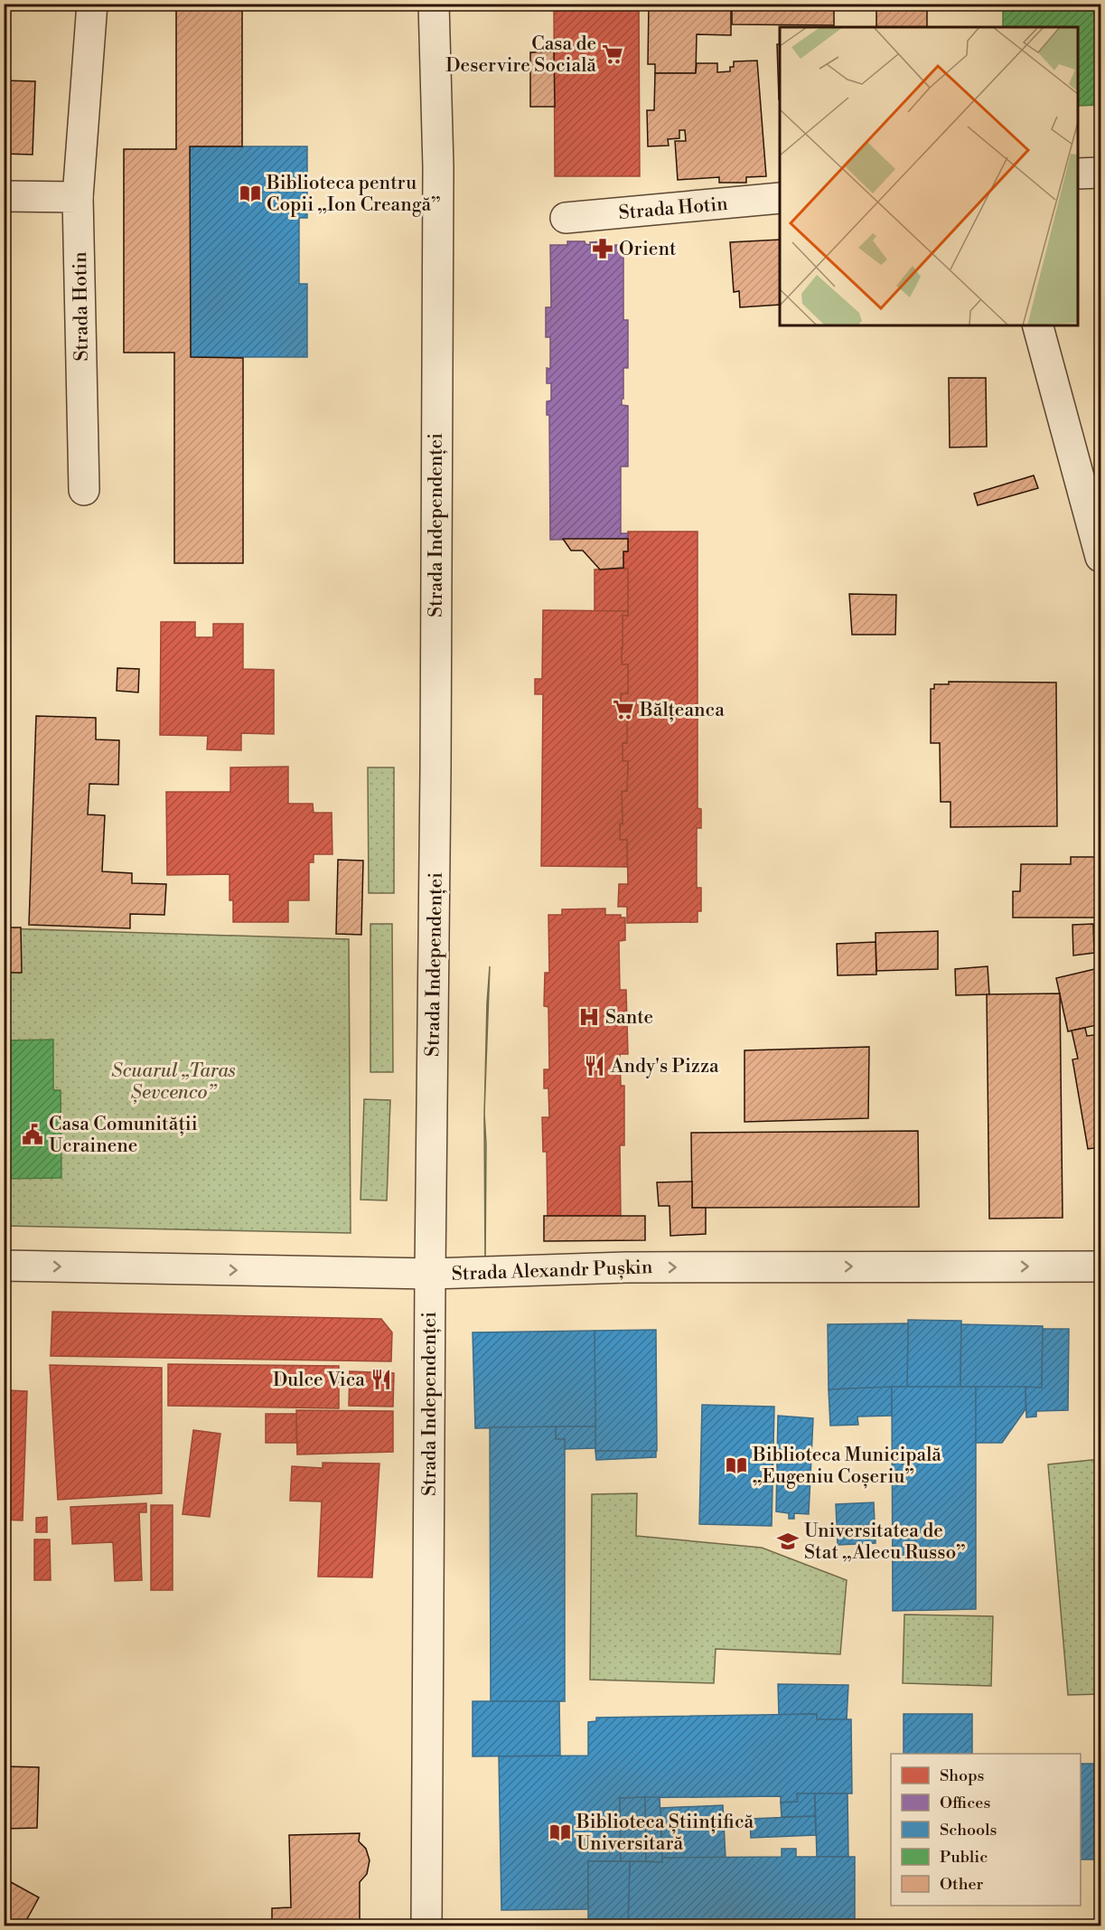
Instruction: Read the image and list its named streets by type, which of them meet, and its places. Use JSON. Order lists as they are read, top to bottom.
{
  "streets": {
    "street": ["Strada Hotin", "Strada Independenței", "Strada Alexandr Pușkin"]
  },
  "crossings": [
    ["Strada Independenței", "Strada Alexandr Pușkin"]
  ],
  "one_way": ["Strada Alexandr Pușkin"],
  "parks": ["Scuarul „Taras Șevcenco”"],
  "places": {
    "supermarket": ["Casa de Deservire Socială", "Bălțeanca"],
    "library": ["Biblioteca pentru Copii „Ion Creangă”", "Biblioteca Municipală „Eugeniu Coșeriu”", "Biblioteca Științifică Universitară"],
    "pharmacy": ["Orient"],
    "hospital": ["Sante"],
    "restaurant": ["Andy's Pizza", "Dulce Vica"],
    "public building": ["Casa Comunității Ucrainene"],
    "school or university": ["Universitatea de Stat „Alecu Russo”"]
  },
  "legend": [
    "Shops",
    "Offices",
    "Schools",
    "Public",
    "Other"
  ]
}
